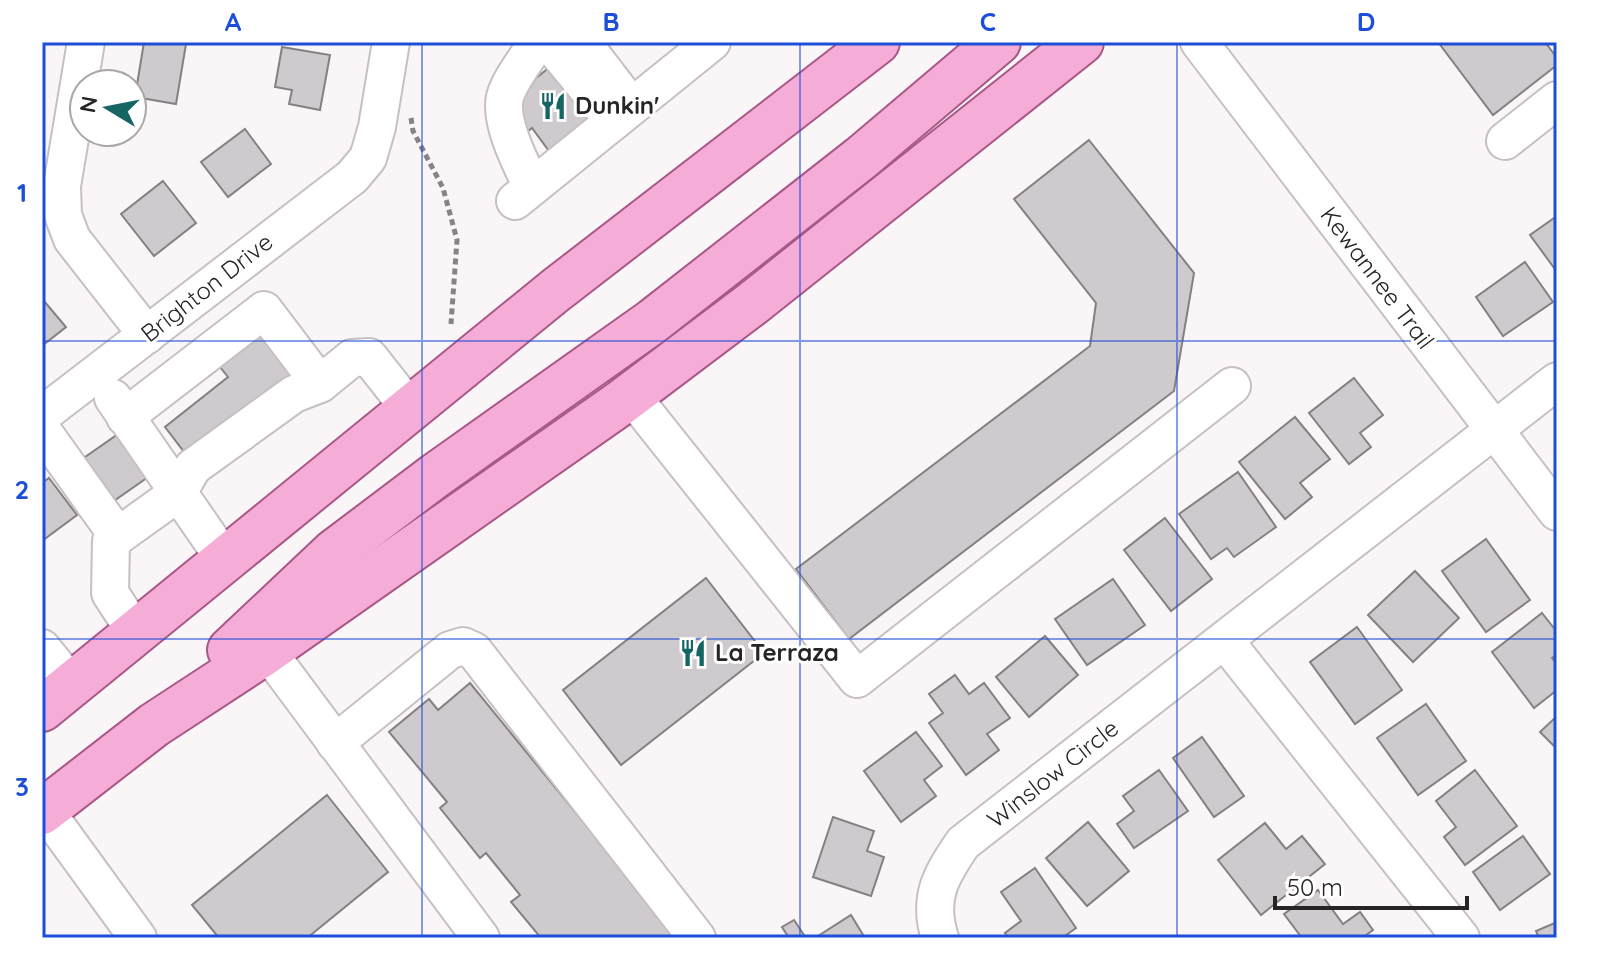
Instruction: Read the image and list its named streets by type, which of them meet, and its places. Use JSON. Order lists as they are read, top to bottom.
{
  "streets": {
    "street": ["Kewannee Trail", "Brighton Drive", "Winslow Circle"]
  },
  "crossings": [
    ["Kewannee Trail", "Winslow Circle"]
  ],
  "places": {
    "restaurant": ["Dunkin'", "La Terraza"]
  },
  "scale_bar": "50 m",
  "north": "left",
  "grid": {
    "columns": [
      "A",
      "B",
      "C",
      "D"
    ],
    "rows": ["1", "2", "3"]
  }
}
